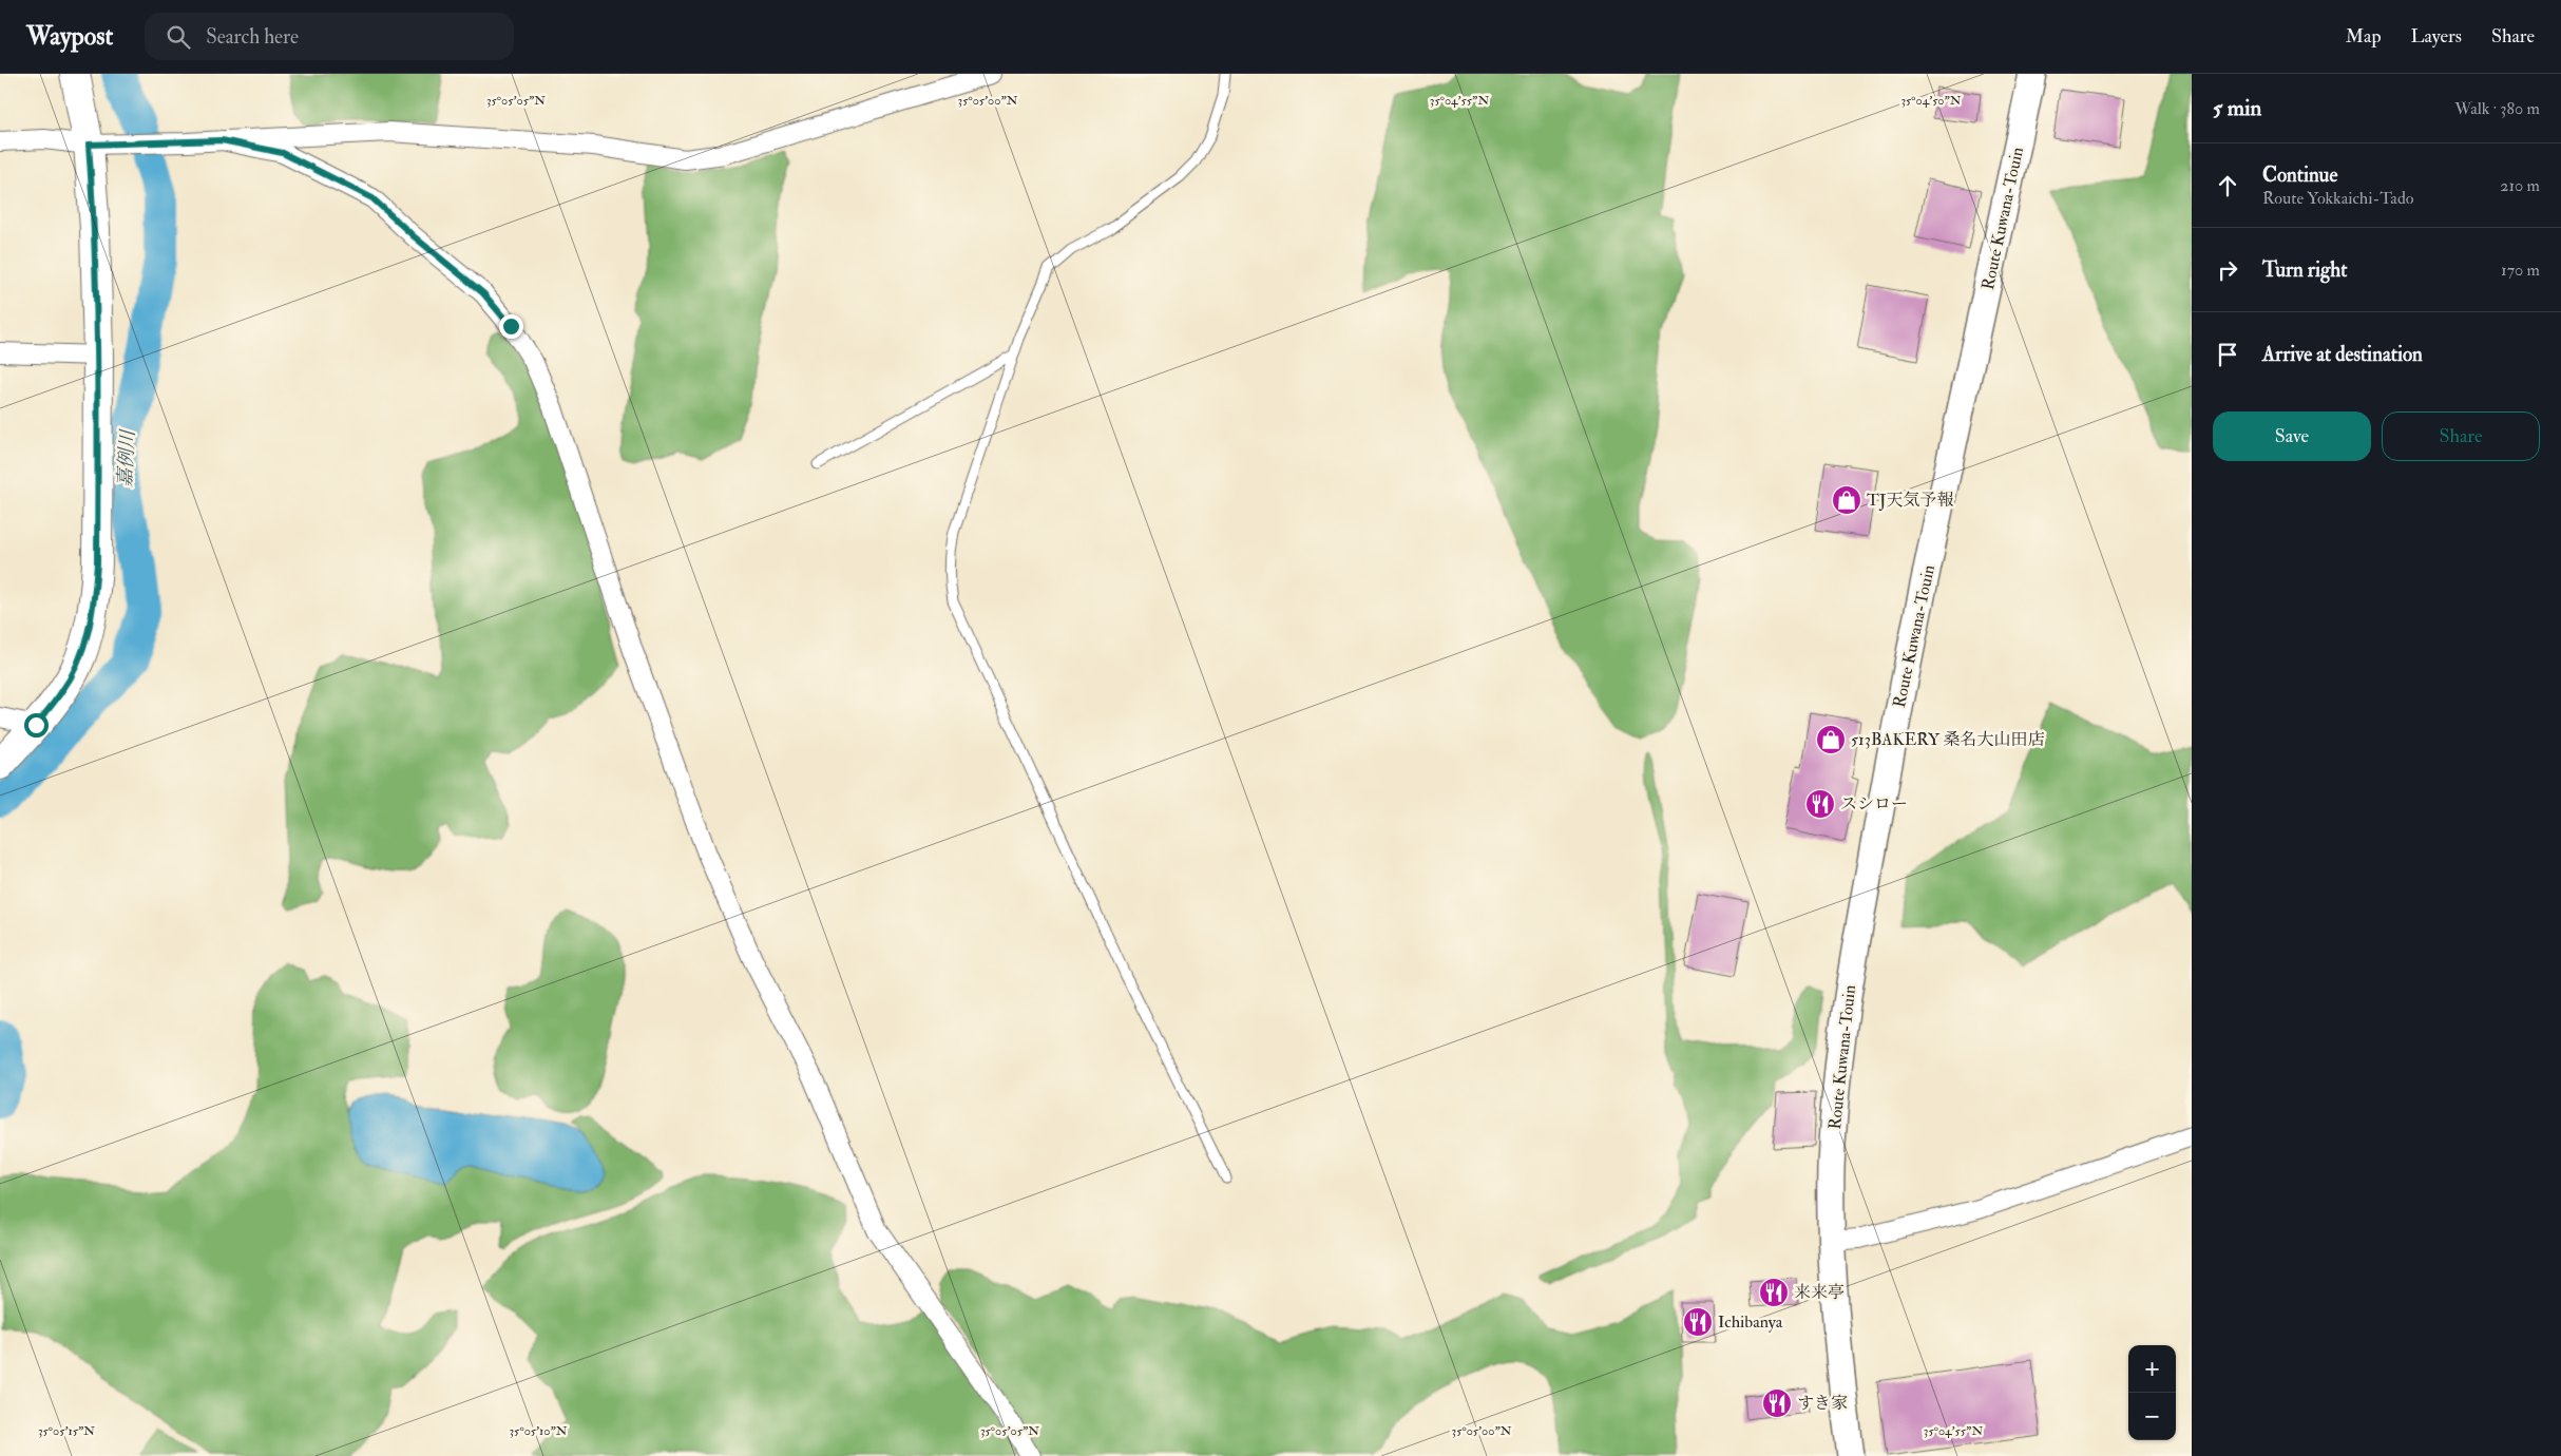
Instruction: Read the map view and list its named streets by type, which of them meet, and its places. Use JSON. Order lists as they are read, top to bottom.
{
  "streets": {
    "main road": ["Route Kuwana-Touin"]
  },
  "water": ["嘉例川"],
  "places": {
    "shop": ["TJ天気予報", "513BAKERY 桑名大山田店"],
    "restaurant": [
      "スシロー",
      "来来亭",
      "Ichibanya",
      "すき家"
    ]
  },
  "page": {
    "header": "Waypost",
    "search": "Search here",
    "nav": ["Map", "Layers", "Share"],
    "heading": ["5 min", "Walk · 380 m"],
    "list": [
      ["Continue", "Route Yokkaichi-Tado", "210 m"],
      ["Turn right", "170 m"],
      "Arrive at destination"
    ],
    "buttons": ["Save", "Share"],
    "map_buttons": ["+", "−"]
  },
  "coordinates": [
    "35°05'05\"N",
    "35°05'00\"N",
    "35°04'55\"N",
    "35°04'50\"N",
    "35°05'15\"N",
    "35°05'10\"N"
  ]
}
